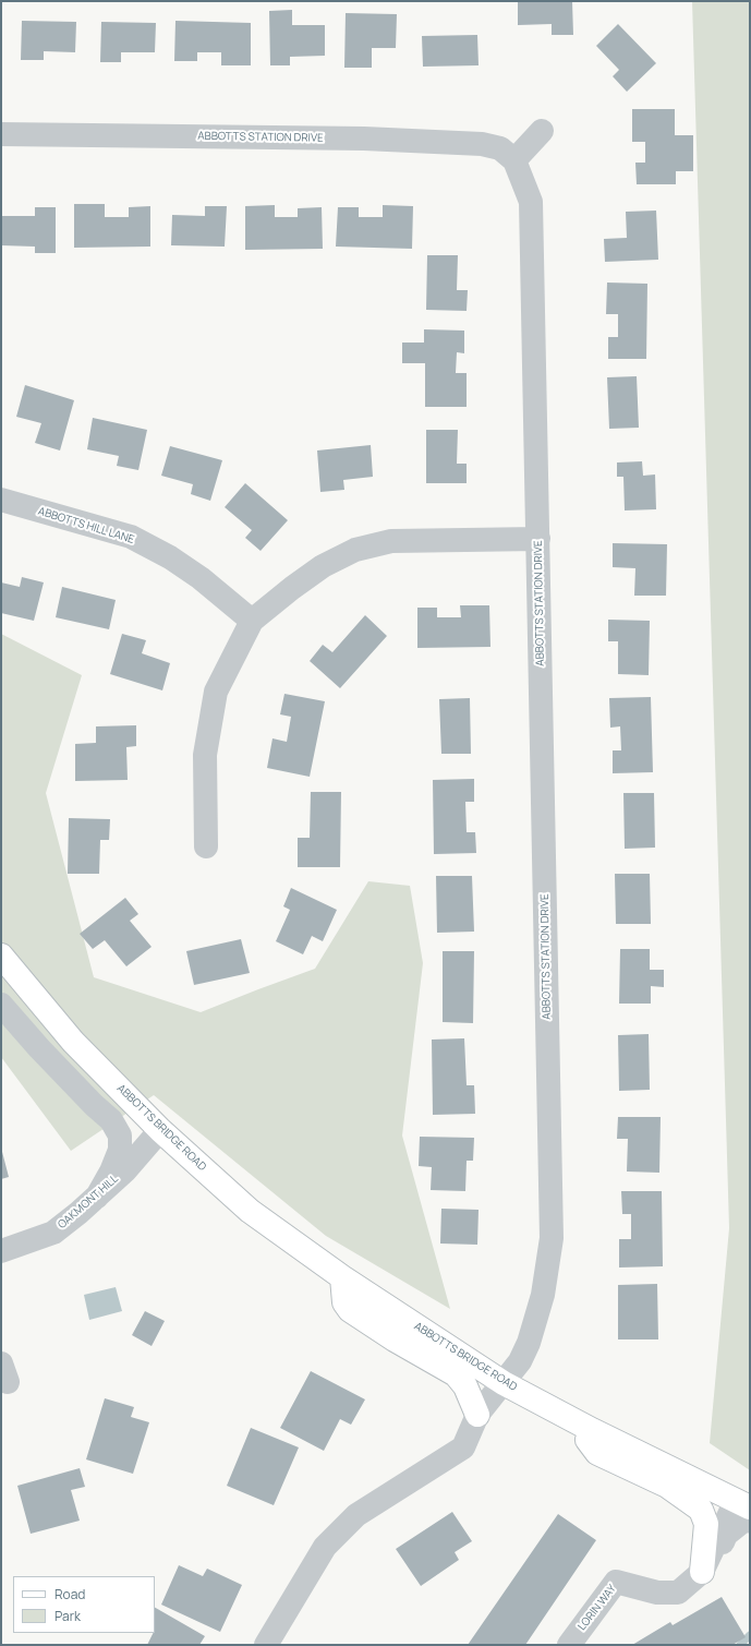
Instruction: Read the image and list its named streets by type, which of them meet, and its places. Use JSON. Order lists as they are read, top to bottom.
{
  "streets": {
    "main road": ["ABBOTTS BRIDGE ROAD"],
    "street": [
      "ABBOTTS STATION DRIVE",
      "ABBOTTS HILL LANE",
      "OAKMONT HILL",
      "LORIN WAY"
    ]
  },
  "crossings": [
    ["ABBOTTS STATION DRIVE", "ABBOTTS BRIDGE ROAD"],
    ["ABBOTTS BRIDGE ROAD", "OAKMONT HILL"],
    ["ABBOTTS BRIDGE ROAD", "LORIN WAY"]
  ],
  "legend": ["Road", "Park"]
}
